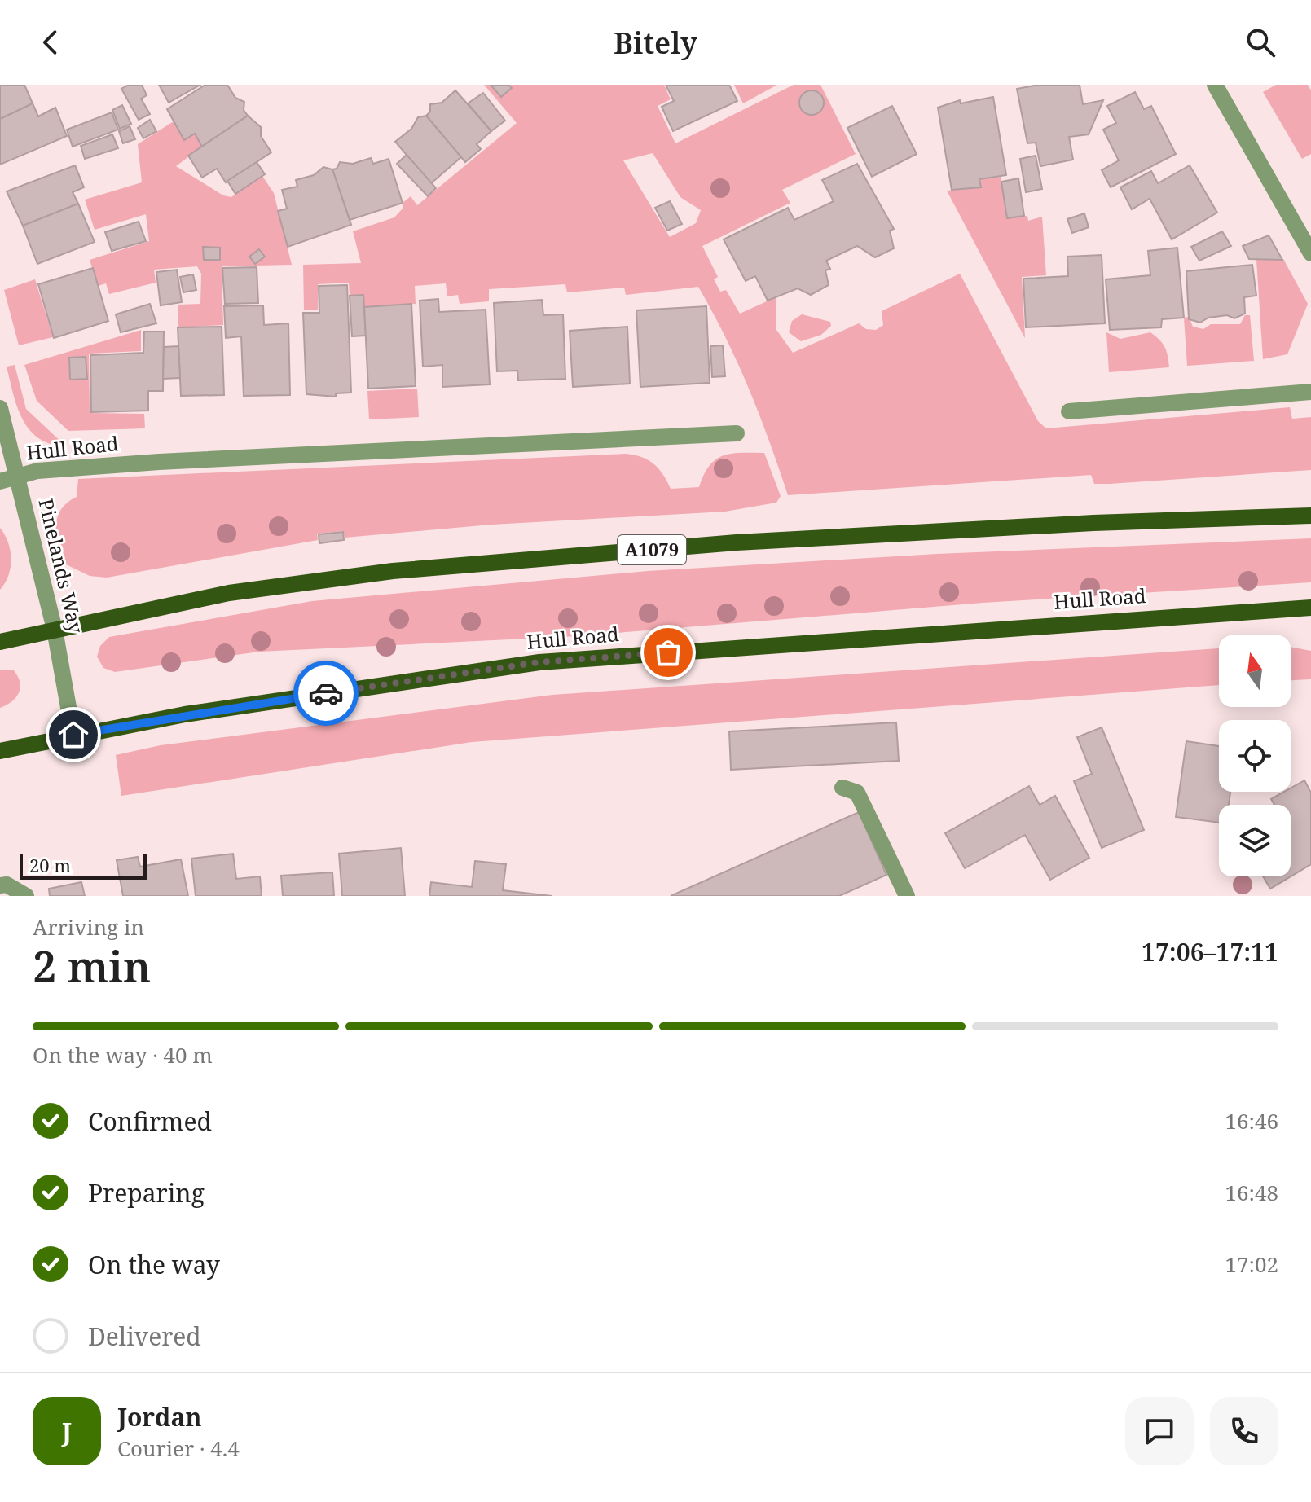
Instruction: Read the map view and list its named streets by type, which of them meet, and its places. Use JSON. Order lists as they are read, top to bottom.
{
  "streets": {
    "main road": ["Hull Road", "A1079"],
    "street": ["Pinelands Way"]
  },
  "crossings": [
    ["Hull Road", "Pinelands Way"],
    ["A1079", "Pinelands Way"]
  ],
  "scale_bar": "20 m",
  "north": "top",
  "page": {
    "header": "Bitely",
    "scale": "20 m",
    "heading": ["2 min", "Arriving in", "17:06–17:11"],
    "panel": ["Jordan", "Courier · 4.4"],
    "bar": "On the way · 40 m",
    "list": [
      ["Confirmed", "16:46"],
      ["Preparing", "16:48"],
      ["On the way", "17:02"],
      "Delivered"
    ],
    "round": "J"
  }
}
